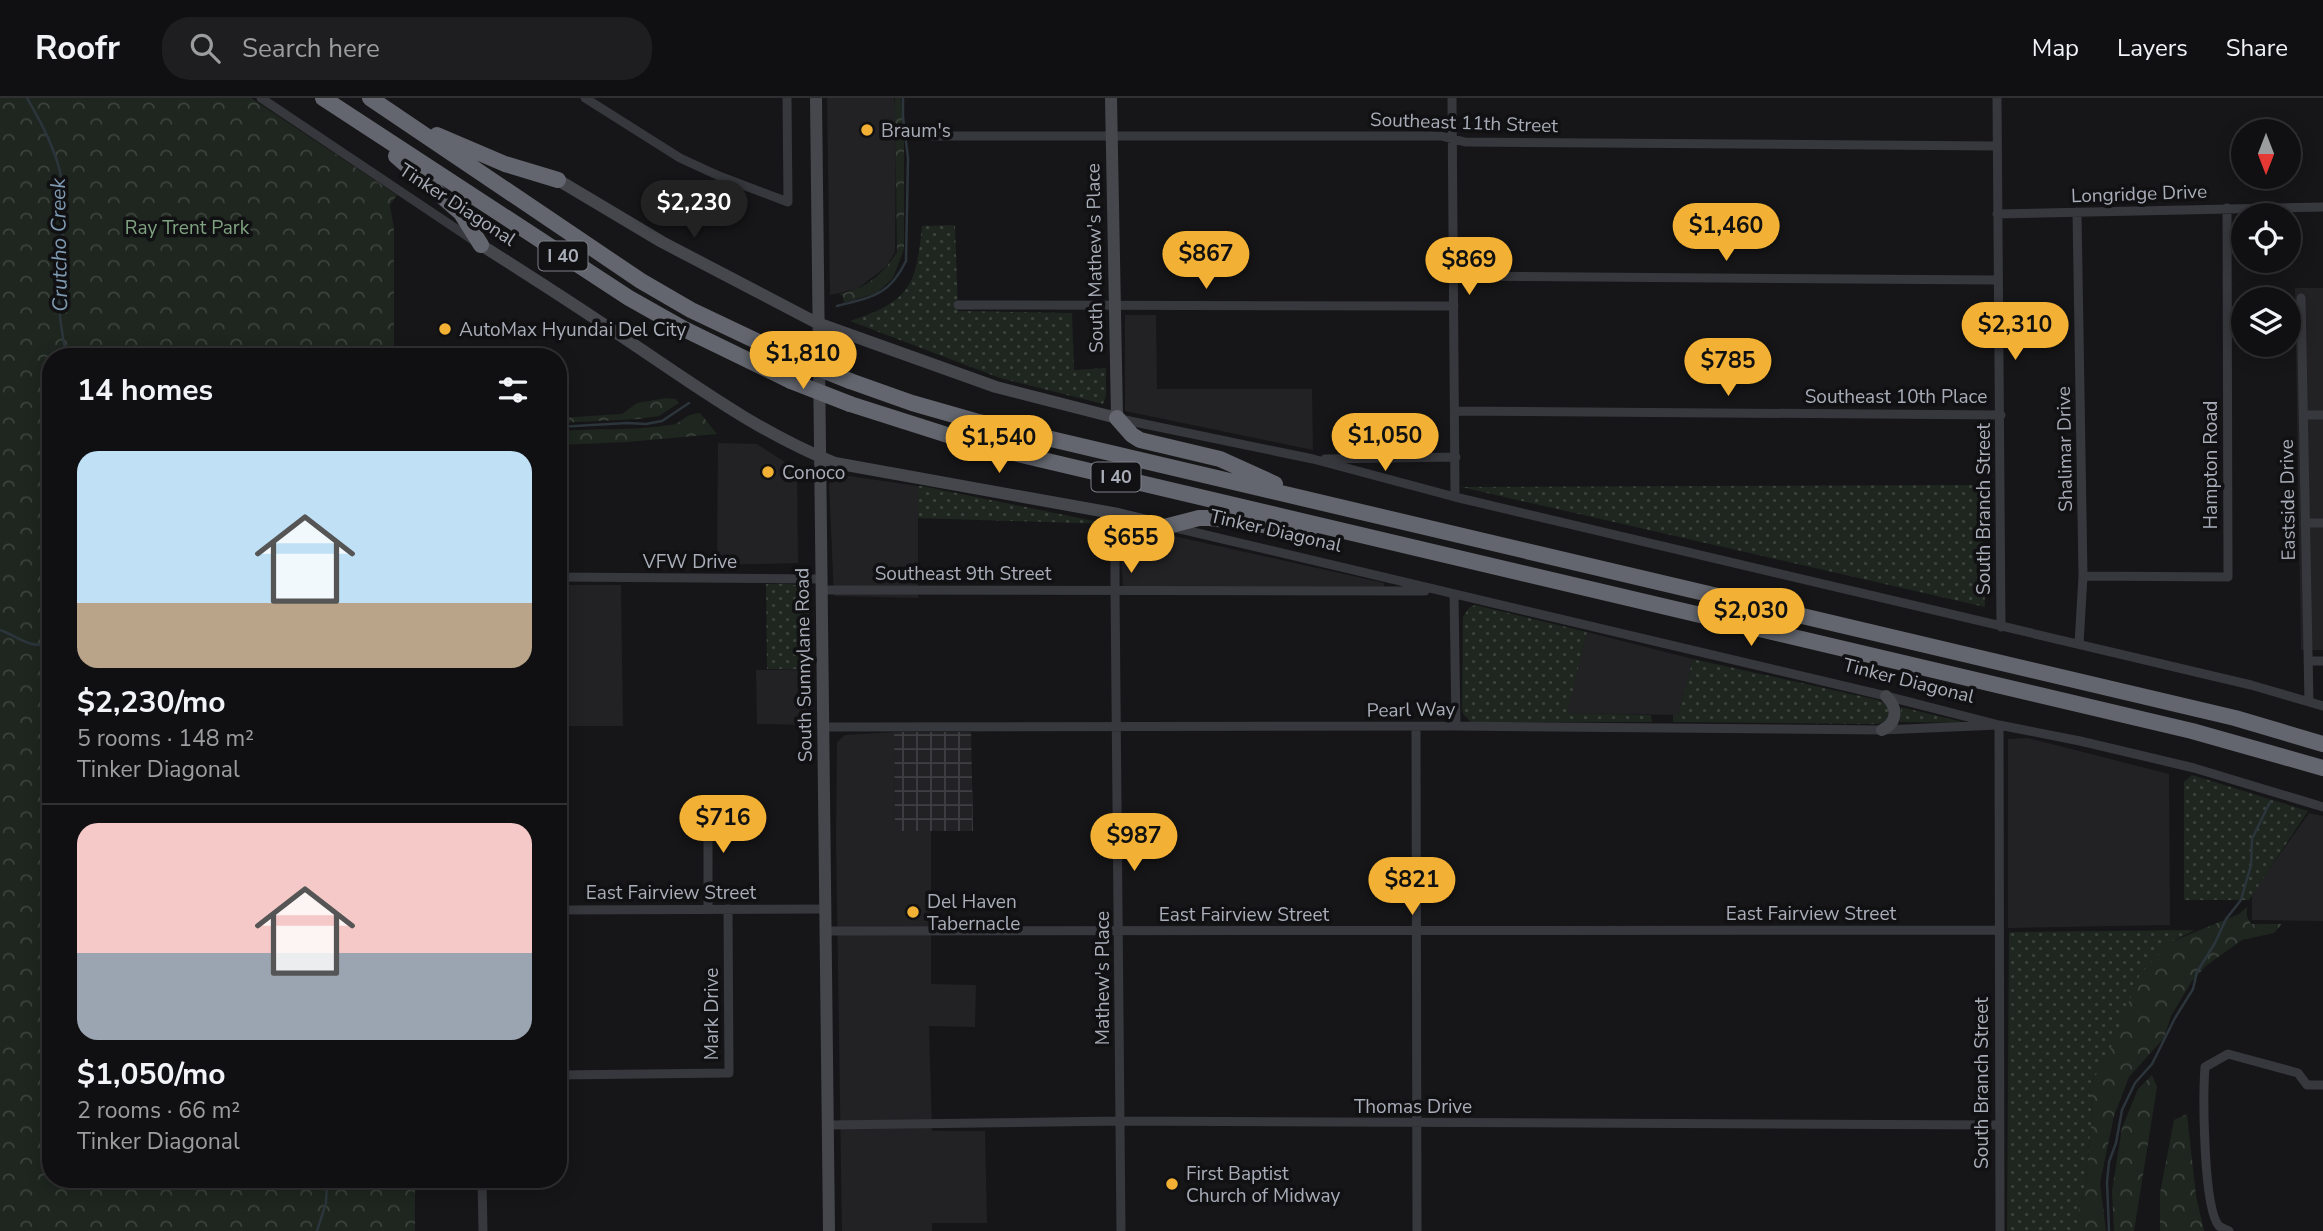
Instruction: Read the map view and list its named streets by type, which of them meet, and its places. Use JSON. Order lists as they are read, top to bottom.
{
  "streets": {
    "highway": ["Tinker Diagonal", "I 40"],
    "street": [
      "Southeast 11th Street",
      "Longridge Drive",
      "South Mathew's Place",
      "Southeast 10th Place",
      "Shalimar Drive",
      "Hampton Road",
      "Eastside Drive",
      "South Branch Street",
      "VFW Drive",
      "Southeast 9th Street",
      "South Sunnylane Road",
      "Pearl Way",
      "East Fairview Street",
      "Mathew's Place",
      "Mark Drive",
      "Thomas Drive"
    ]
  },
  "crossings": [
    ["Southeast 11th Street", "South Mathew's Place"],
    ["Southeast 11th Street", "South Branch Street"],
    ["Longridge Drive", "Shalimar Drive"],
    ["Longridge Drive", "Hampton Road"],
    ["Longridge Drive", "South Branch Street"],
    ["Tinker Diagonal", "South Branch Street"],
    ["Tinker Diagonal", "Southeast 9th Street"],
    ["Tinker Diagonal", "South Sunnylane Road"],
    ["Tinker Diagonal", "Pearl Way"],
    ["Tinker Diagonal", "Mathew's Place"],
    ["Southeast 10th Place", "South Branch Street"],
    ["Shalimar Drive", "Hampton Road"],
    ["South Branch Street", "Pearl Way"],
    ["South Branch Street", "East Fairview Street"],
    ["South Branch Street", "Thomas Drive"],
    ["VFW Drive", "Southeast 9th Street"],
    ["VFW Drive", "South Sunnylane Road"],
    ["Southeast 9th Street", "South Sunnylane Road"],
    ["Southeast 9th Street", "Mathew's Place"],
    ["South Sunnylane Road", "Pearl Way"],
    ["South Sunnylane Road", "East Fairview Street"],
    ["South Sunnylane Road", "Thomas Drive"],
    ["Pearl Way", "Mathew's Place"],
    ["East Fairview Street", "Mathew's Place"],
    ["East Fairview Street", "Mark Drive"],
    ["Mathew's Place", "Thomas Drive"]
  ],
  "water": ["Crutcho Creek"],
  "parks": ["Ray Trent Park"],
  "places": [
    "Braum's",
    "AutoMax Hyundai Del City",
    "Conoco",
    "Del Haven Tabernacle",
    "First Baptist Church of Midway"
  ],
  "north": "bottom",
  "page": {
    "header": "Roofr",
    "search": "Search here",
    "nav": ["Map", "Layers", "Share"],
    "price": [
      "$2,230",
      "$1,460",
      "$867",
      "$869",
      "$2,310",
      "$1,810",
      "$785",
      "$1,050",
      "$1,540",
      "$655",
      "$2,030",
      "$716",
      "$987",
      "$821"
    ],
    "heading": "14 homes",
    "list": [
      {
        "name": "$2,230/mo",
        "note": "5 rooms · 148 m² · Tinker Diagonal"
      },
      {
        "name": "$1,050/mo",
        "note": "2 rooms · 66 m² · Tinker Diagonal"
      }
    ]
  }
}
